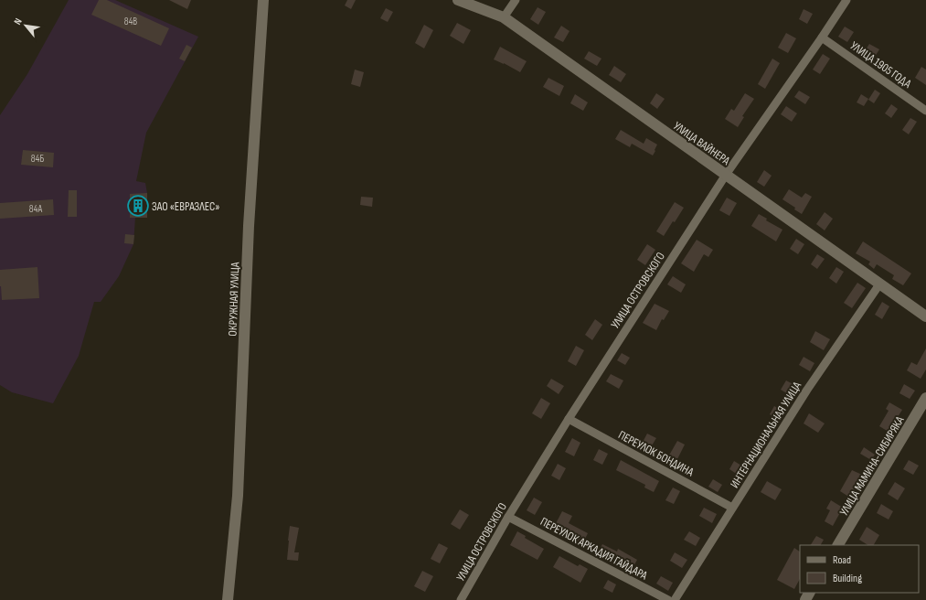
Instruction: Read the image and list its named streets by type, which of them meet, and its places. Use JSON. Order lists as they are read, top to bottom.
{
  "streets": {
    "street": [
      "УЛИЦА 1905 ГОДА",
      "УЛИЦА ВАЙНЕРА",
      "УЛИЦА ОСТРОВСКОГО",
      "ОКРУЖНАЯ УЛИЦА",
      "ИНТЕРНАЦИОНАЛЬНАЯ УЛИЦА",
      "ПЕРЕУЛОК БОНДИНА",
      "УЛИЦА МАМИНА-СИБИРЯКА",
      "ПЕРЕУЛОК АРКАДИЯ ГАЙДАРА"
    ]
  },
  "crossings": [
    ["УЛИЦА 1905 ГОДА", "УЛИЦА ОСТРОВСКОГО"],
    ["УЛИЦА ВАЙНЕРА", "УЛИЦА ОСТРОВСКОГО"],
    ["УЛИЦА ВАЙНЕРА", "ИНТЕРНАЦИОНАЛЬНАЯ УЛИЦА"],
    ["УЛИЦА ОСТРОВСКОГО", "ПЕРЕУЛОК БОНДИНА"],
    ["УЛИЦА ОСТРОВСКОГО", "ПЕРЕУЛОК АРКАДИЯ ГАЙДАРА"],
    ["ИНТЕРНАЦИОНАЛЬНАЯ УЛИЦА", "ПЕРЕУЛОК БОНДИНА"]
  ],
  "places": {
    "building": ["ЗАО «ЕВРАЗЛЕС»"]
  },
  "house_numbers": ["84В", "84Б", "84А"],
  "legend": ["Road", "Building"],
  "north": "top left"
}
